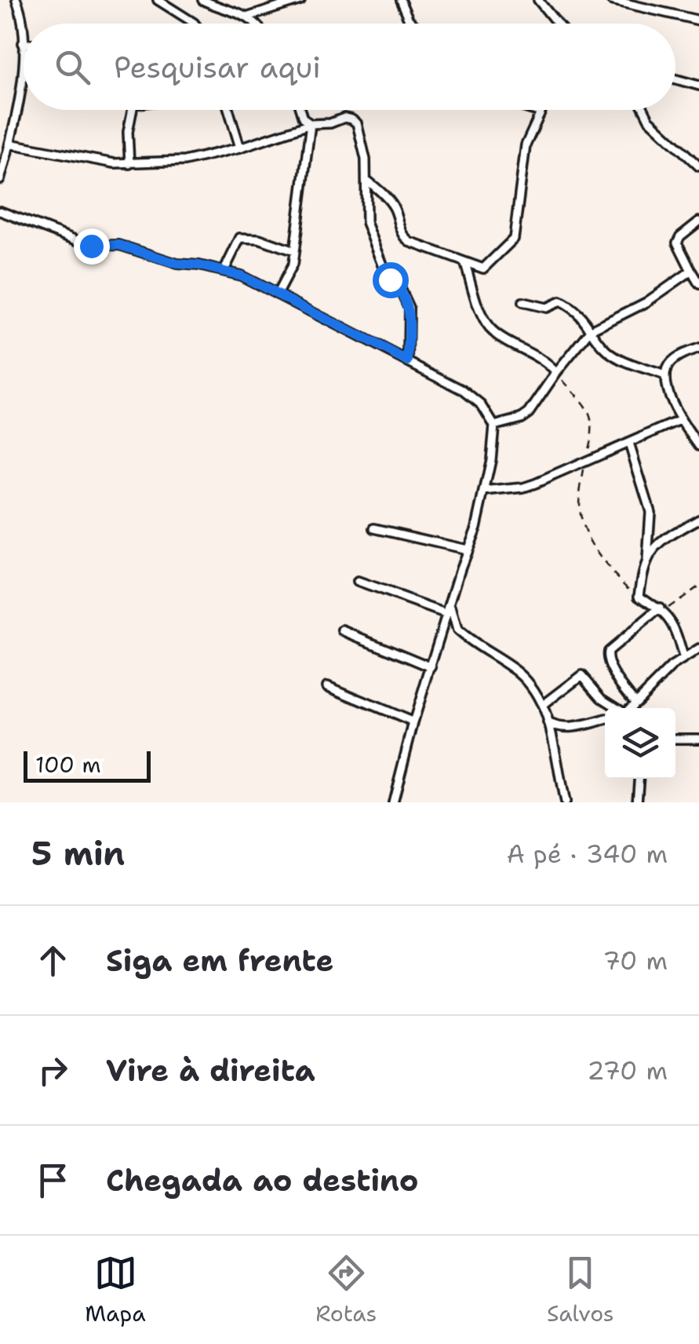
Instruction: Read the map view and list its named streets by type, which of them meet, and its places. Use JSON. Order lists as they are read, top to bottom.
{
  "scale_bar": "100 m",
  "page": {
    "search": "Pesquisar aqui",
    "scale": "100 m",
    "heading": ["5 min", "A pé · 340 m"],
    "list": [
      ["Siga em frente", "70 m"],
      ["Vire à direita", "270 m"],
      "Chegada ao destino"
    ],
    "nav": ["Mapa", "Rotas", "Salvos"]
  }
}
